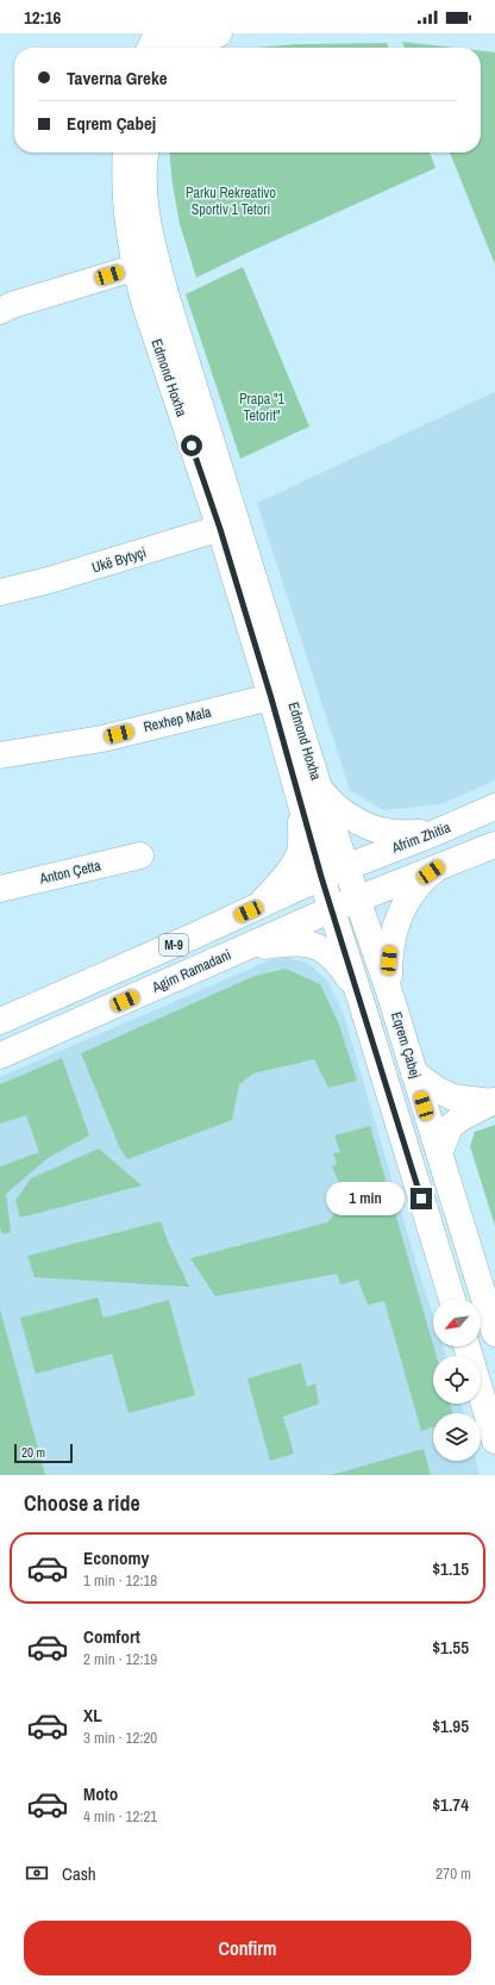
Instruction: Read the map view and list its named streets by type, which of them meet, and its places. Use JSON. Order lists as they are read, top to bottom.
{
  "streets": {
    "main road": [
      "Edmond Hoxha",
      "Ukë Bytyçi",
      "Rexhep Mala",
      "Afrim Zhitia",
      "Anton Çetta",
      "M-9",
      "Agim Ramadani",
      "Eqrem Çabej"
    ]
  },
  "crossings": [
    ["Edmond Hoxha", "Ukë Bytyçi"],
    ["Edmond Hoxha", "Rexhep Mala"],
    ["Edmond Hoxha", "Afrim Zhitia"],
    ["Edmond Hoxha", "M-9"],
    ["Edmond Hoxha", "Eqrem Çabej"],
    ["Afrim Zhitia", "M-9"],
    ["Afrim Zhitia", "Eqrem Çabej"],
    ["M-9", "Eqrem Çabej"],
    ["Agim Ramadani", "Eqrem Çabej"]
  ],
  "parks": ["Parku Rekreativo Sportiv 1 Tetori", "Prapa \"1 Tetorit\""],
  "scale_bar": "20 m",
  "north": "bottom left",
  "page": {
    "status": "12:16",
    "banner": ["Taverna Greke", "Eqrem Çabej"],
    "bubble": "1 min",
    "scale": "20 m",
    "heading": "Choose a ride",
    "list": [
      {
        "name": "Economy",
        "note": "1 min · 12:18",
        "value": "$1.15"
      },
      {
        "name": "Comfort",
        "note": "2 min · 12:19",
        "value": "$1.55"
      },
      {
        "name": "XL",
        "note": "3 min · 12:20",
        "value": "$1.95"
      },
      {
        "name": "Moto",
        "note": "4 min · 12:21",
        "value": "$1.74"
      }
    ],
    "pay": ["Cash", "270 m"],
    "buttons": "Confirm"
  }
}
